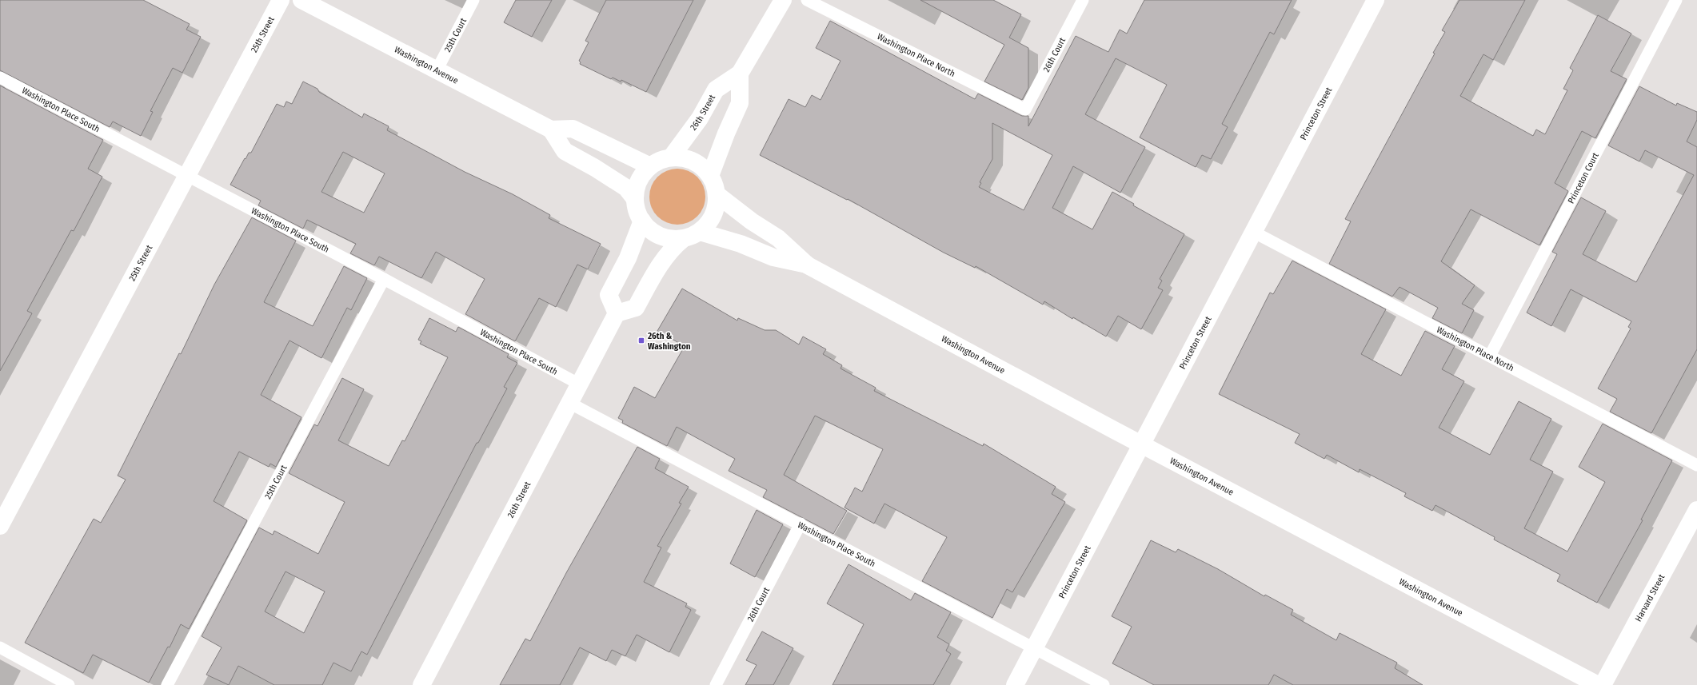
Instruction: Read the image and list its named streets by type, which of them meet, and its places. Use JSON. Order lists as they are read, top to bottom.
{
  "streets": {
    "street": [
      "25th Street",
      "Washington Avenue",
      "26th Street",
      "Princeton Street",
      "Harvard Street"
    ],
    "lane": [
      "25th Court",
      "Washington Place North",
      "26th Court",
      "Washington Place South",
      "Princeton Court"
    ]
  },
  "crossings": [
    ["25th Street", "Washington Place South"],
    ["25th Court", "Washington Avenue"],
    ["25th Court", "Washington Place South"],
    ["Washington Place North", "26th Court"],
    ["Washington Place North", "Princeton Street"],
    ["Washington Place North", "Princeton Court"],
    ["26th Court", "Washington Place South"],
    ["Washington Avenue", "26th Street"],
    ["Washington Avenue", "Princeton Street"],
    ["Washington Place South", "26th Street"],
    ["Washington Place South", "Princeton Street"]
  ],
  "places": {
    "transit": ["26th & Washington"]
  }
}
